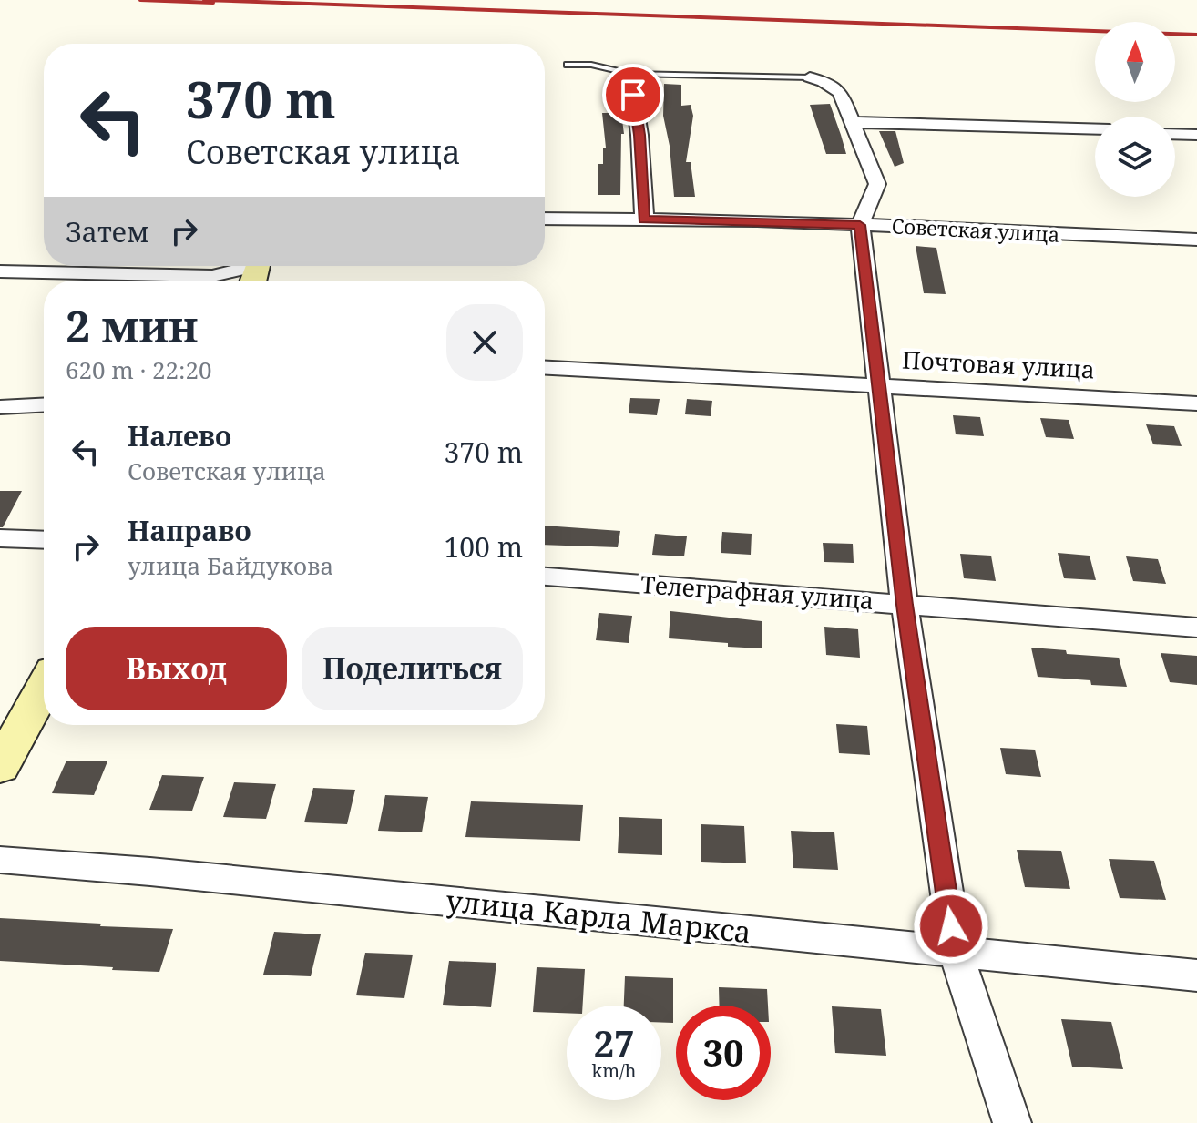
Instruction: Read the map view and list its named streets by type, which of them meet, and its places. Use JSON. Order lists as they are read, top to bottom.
{
  "streets": {
    "street": [
      "Советская улица",
      "Почтовая улица",
      "Телеграфная улица",
      "улица Карла Маркса"
    ]
  },
  "north": "top",
  "page": {
    "turn": ["370 m", "Советская улица"],
    "then": "Затем",
    "heading": ["2 мин", "620 m · 22:20"],
    "list": [
      {
        "name": "Налево",
        "note": "Советская улица",
        "value": "370 m"
      },
      {
        "name": "Направо",
        "note": "улица Байдукова",
        "value": "100 m"
      }
    ],
    "buttons": ["Выход", "Поделиться"],
    "speed": "27 km/h",
    "limit": "30"
  }
}
